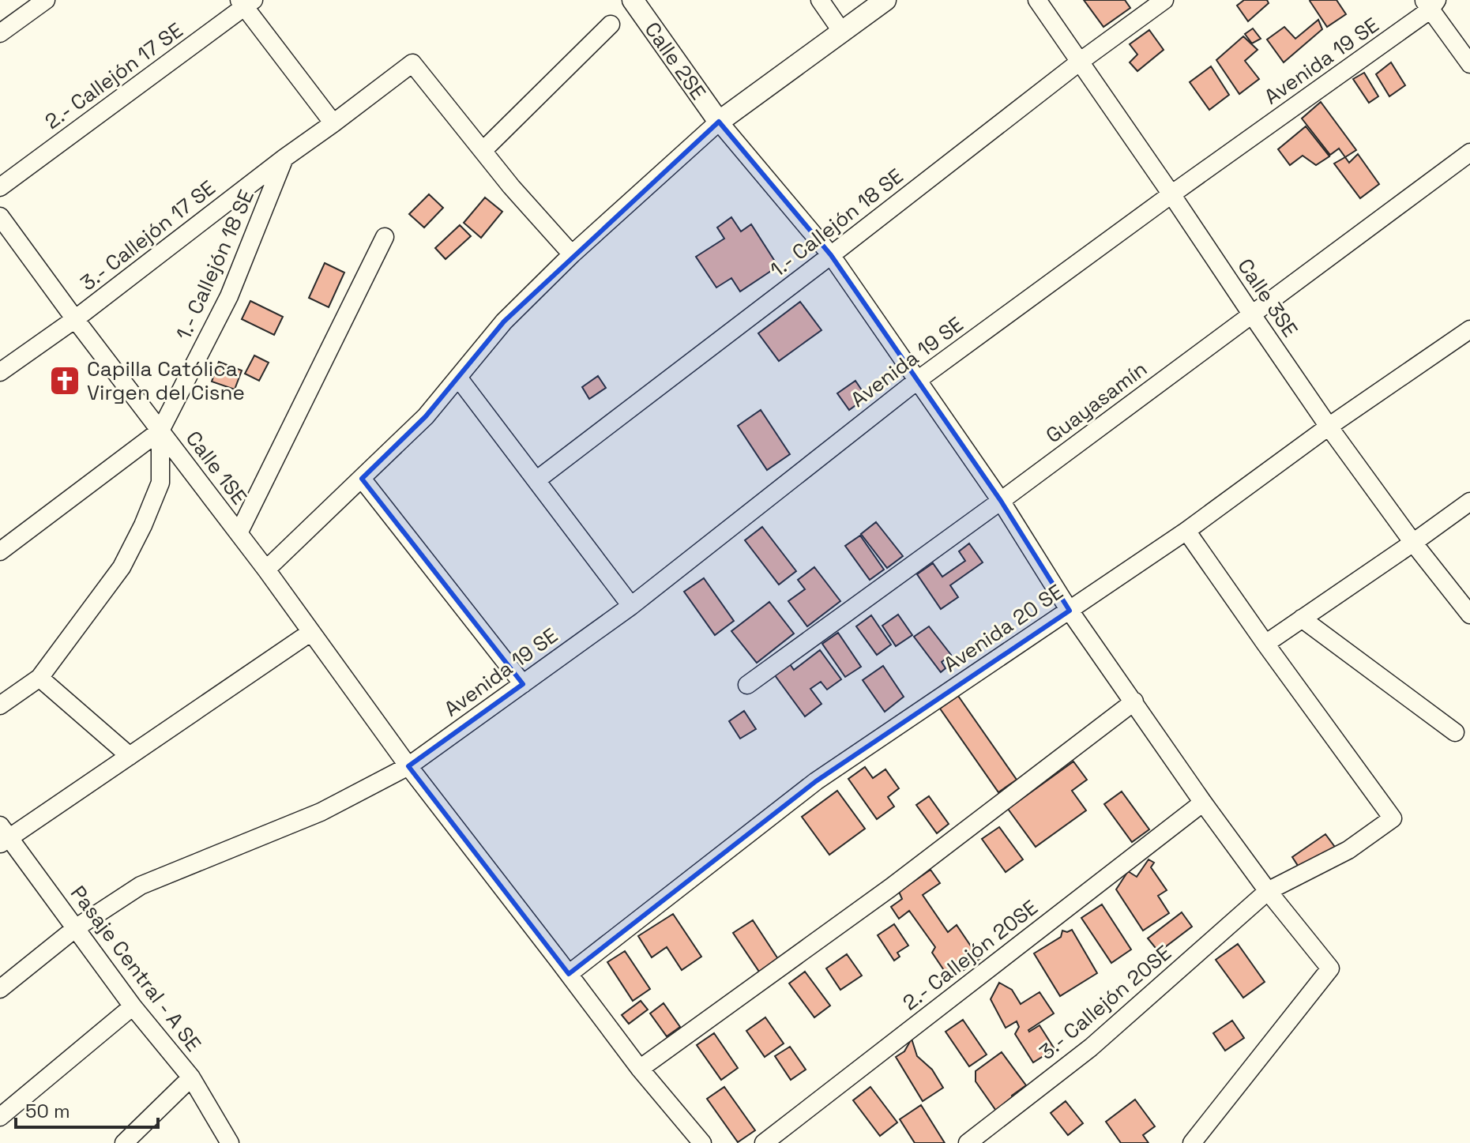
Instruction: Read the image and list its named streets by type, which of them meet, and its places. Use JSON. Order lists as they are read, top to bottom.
{
  "streets": {
    "street": [
      "Calle 2SE",
      "Avenida 19 SE",
      "2.- Callejón 17 SE",
      "1.- Callejón 18 SE",
      "3.- Callejón 17 SE",
      "Calle 3SE",
      "Guayasamín",
      "Calle 1SE",
      "Avenida 20 SE",
      "2.- Callejón 20SE",
      "Pasaje Central - A SE",
      "3.- Callejón 20SE"
    ]
  },
  "crossings": [
    ["Avenida 19 SE", "Calle 3SE"],
    ["Avenida 19 SE", "Calle 1SE"],
    ["Avenida 19 SE", "Pasaje Central - A SE"],
    ["1.- Callejón 18 SE", "3.- Callejón 17 SE"],
    ["1.- Callejón 18 SE", "Calle 3SE"],
    ["1.- Callejón 18 SE", "Calle 1SE"],
    ["3.- Callejón 17 SE", "Calle 1SE"],
    ["Calle 3SE", "Guayasamín"],
    ["Calle 3SE", "Avenida 20 SE"],
    ["Calle 1SE", "Avenida 20 SE"]
  ],
  "places": {
    "church": ["Capilla Católica Virgen del Cisne"]
  },
  "scale_bar": "50 m"
}
